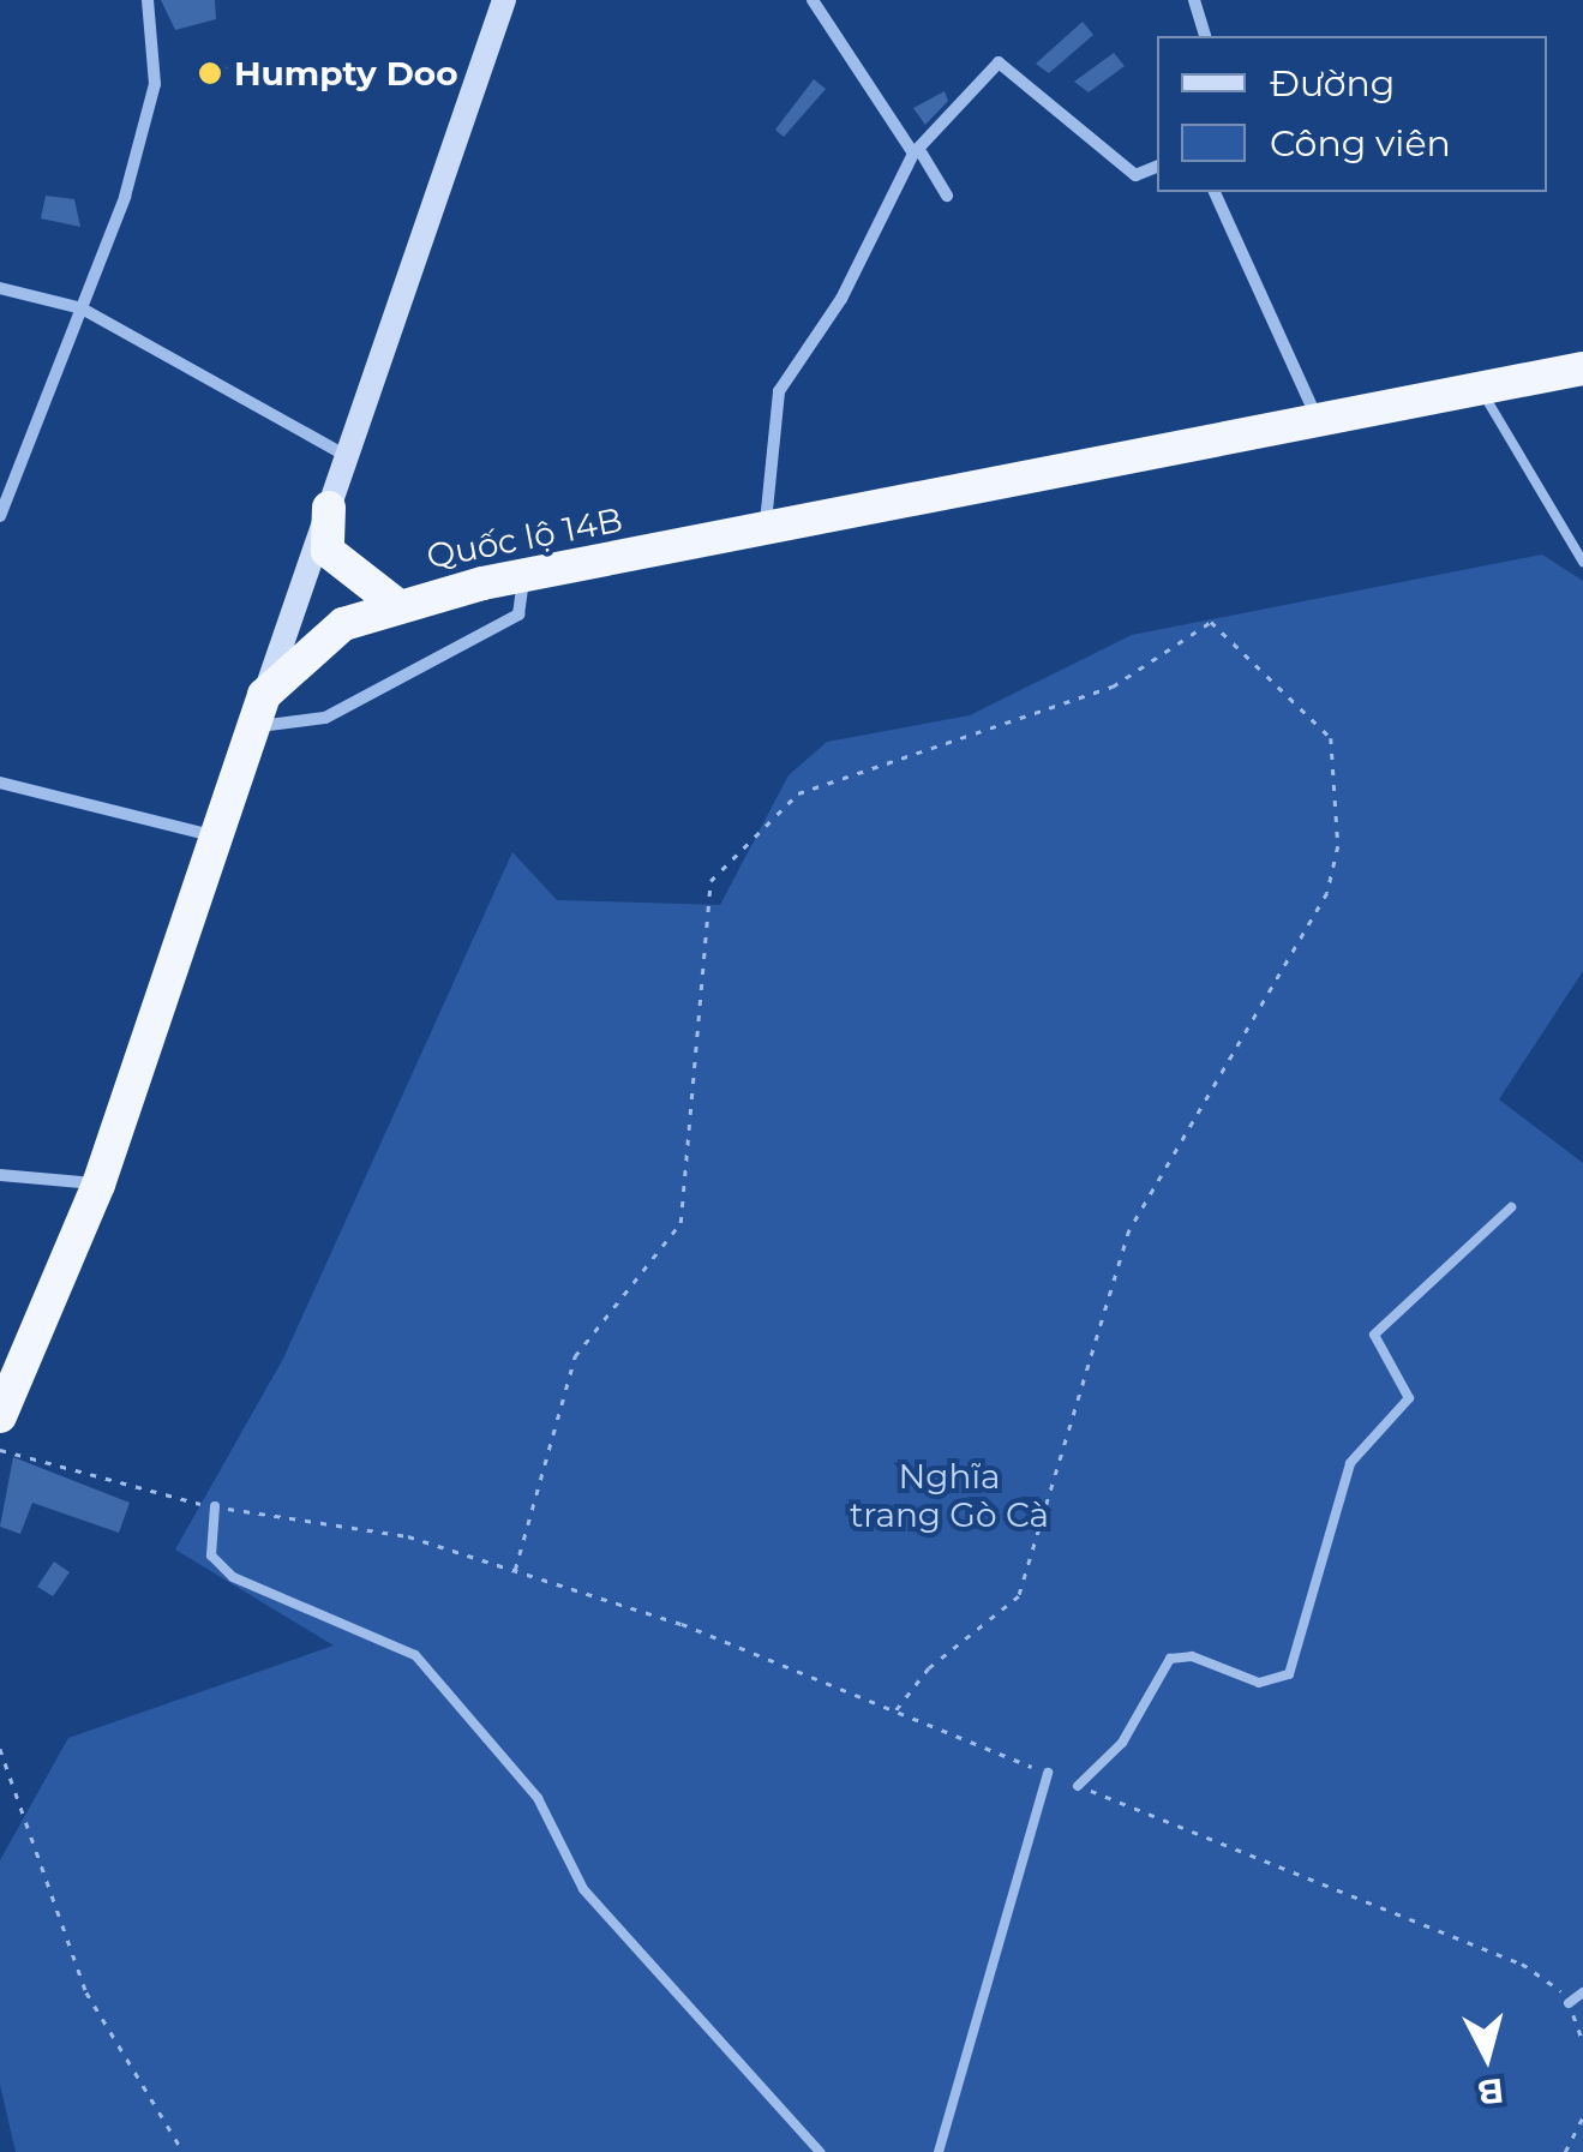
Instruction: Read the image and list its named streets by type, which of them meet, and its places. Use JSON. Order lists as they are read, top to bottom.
{
  "streets": {
    "highway": ["Quốc lộ 14B"]
  },
  "parks": ["Nghĩa trang Gò Cà"],
  "places": ["Humpty Doo"],
  "legend": ["Đường", "Công viên"],
  "north": "bottom"
}
